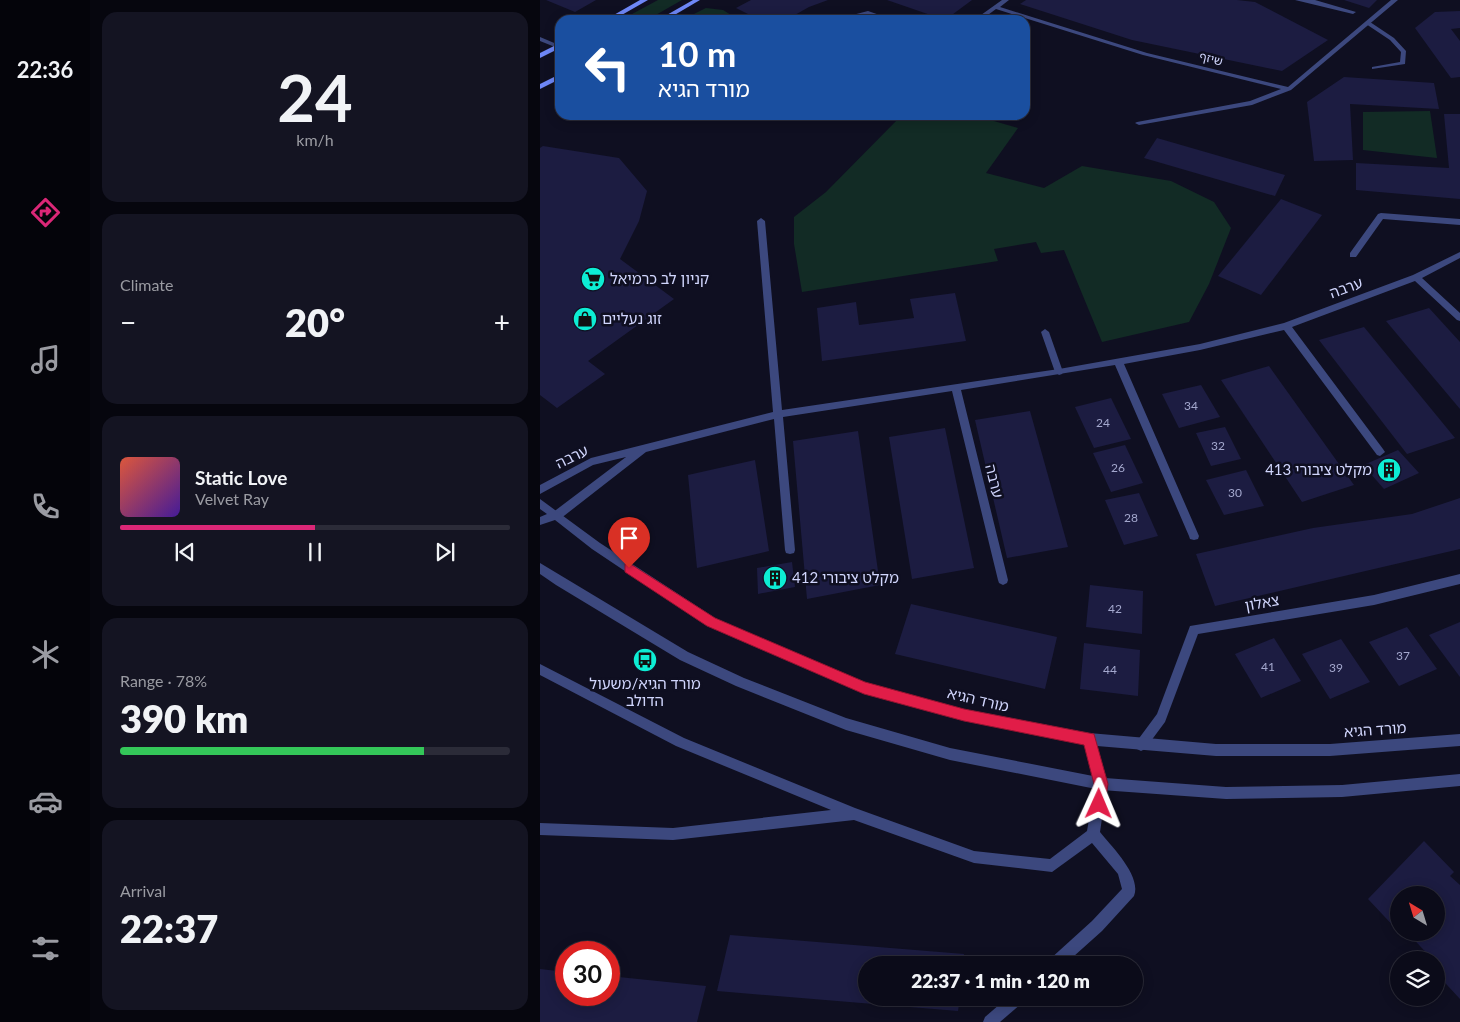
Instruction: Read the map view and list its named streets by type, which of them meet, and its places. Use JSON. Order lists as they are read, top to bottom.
{
  "streets": {
    "street": [
      "שיזף",
      "ערבה",
      "צאלון",
      "מורד הגיא"
    ]
  },
  "crossings": [
    ["ערבה", "מורד הגיא"],
    ["צאלון", "מורד הגיא"]
  ],
  "places": {
    "supermarket": ["קניון לב כרמיאל"],
    "shop": ["זוג נעליים"],
    "building": ["מקלט ציבורי 413", "מקלט ציבורי 412"],
    "bus stop": ["מורד הגיא/משעול הדולב"]
  },
  "house_numbers": [
    "34",
    "24",
    "32",
    "26",
    "30",
    "28",
    "42",
    "37",
    "41",
    "39",
    "44"
  ],
  "north": "top left",
  "page": {
    "tabs": "22:36",
    "tile": [
      ["24", "km/h"],
      "Climate",
      ["Range · 78%", "390 km"],
      ["Arrival", "22:37"]
    ],
    "turn": ["10 m", "מורד הגיא"],
    "heat": ["−", "20°", "+"],
    "song": ["Static Love", "Velvet Ray"],
    "limit": "30",
    "trip": "22:37 · 1 min · 120 m"
  }
}
